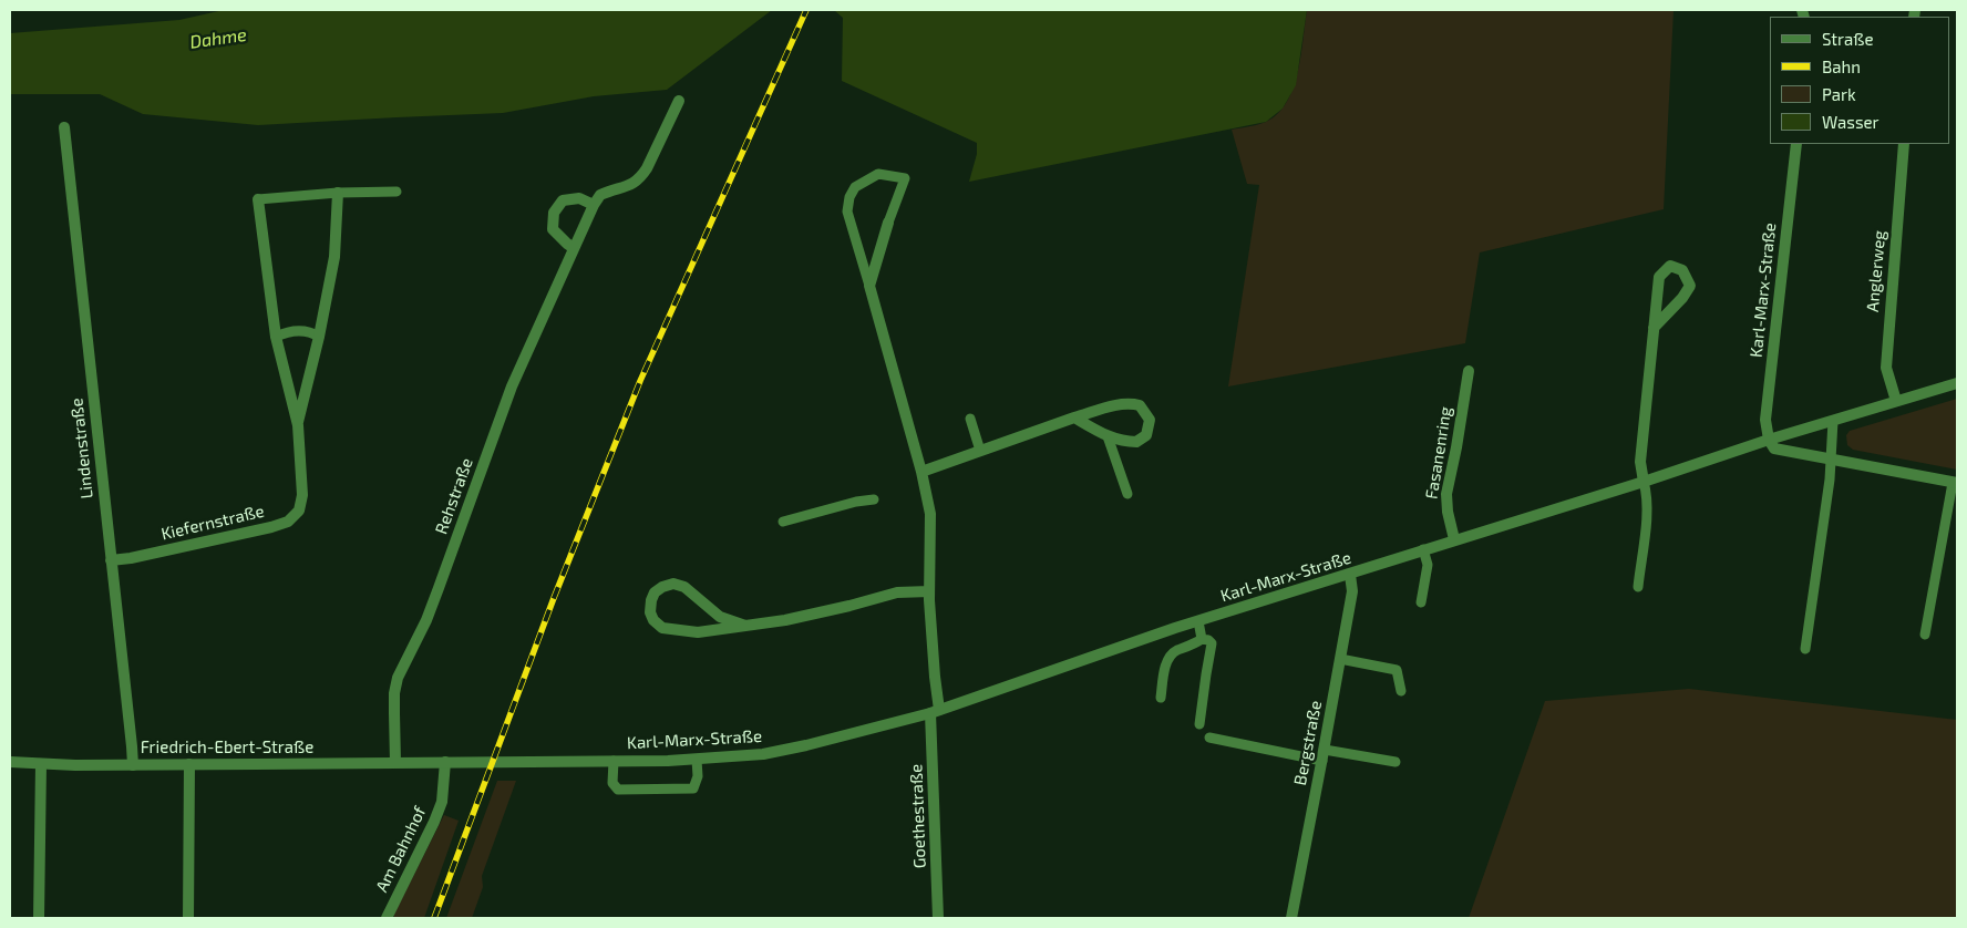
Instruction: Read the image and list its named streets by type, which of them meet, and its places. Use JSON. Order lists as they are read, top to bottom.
{
  "streets": {
    "street": [
      "Anglerweg",
      "Karl-Marx-Straße",
      "Lindenstraße",
      "Fasanenring",
      "Rehstraße",
      "Kiefernstraße",
      "Bergstraße",
      "Friedrich-Ebert-Straße",
      "Goethestraße",
      "Am Bahnhof"
    ]
  },
  "crossings": [
    ["Anglerweg", "Karl-Marx-Straße"],
    ["Karl-Marx-Straße", "Fasanenring"],
    ["Karl-Marx-Straße", "Bergstraße"],
    ["Karl-Marx-Straße", "Friedrich-Ebert-Straße"],
    ["Karl-Marx-Straße", "Goethestraße"],
    ["Karl-Marx-Straße", "Am Bahnhof"],
    ["Lindenstraße", "Kiefernstraße"],
    ["Lindenstraße", "Friedrich-Ebert-Straße"],
    ["Rehstraße", "Friedrich-Ebert-Straße"],
    ["Friedrich-Ebert-Straße", "Am Bahnhof"]
  ],
  "water": ["Dahme"],
  "legend": [
    "Straße",
    "Bahn",
    "Park",
    "Wasser"
  ]
}
